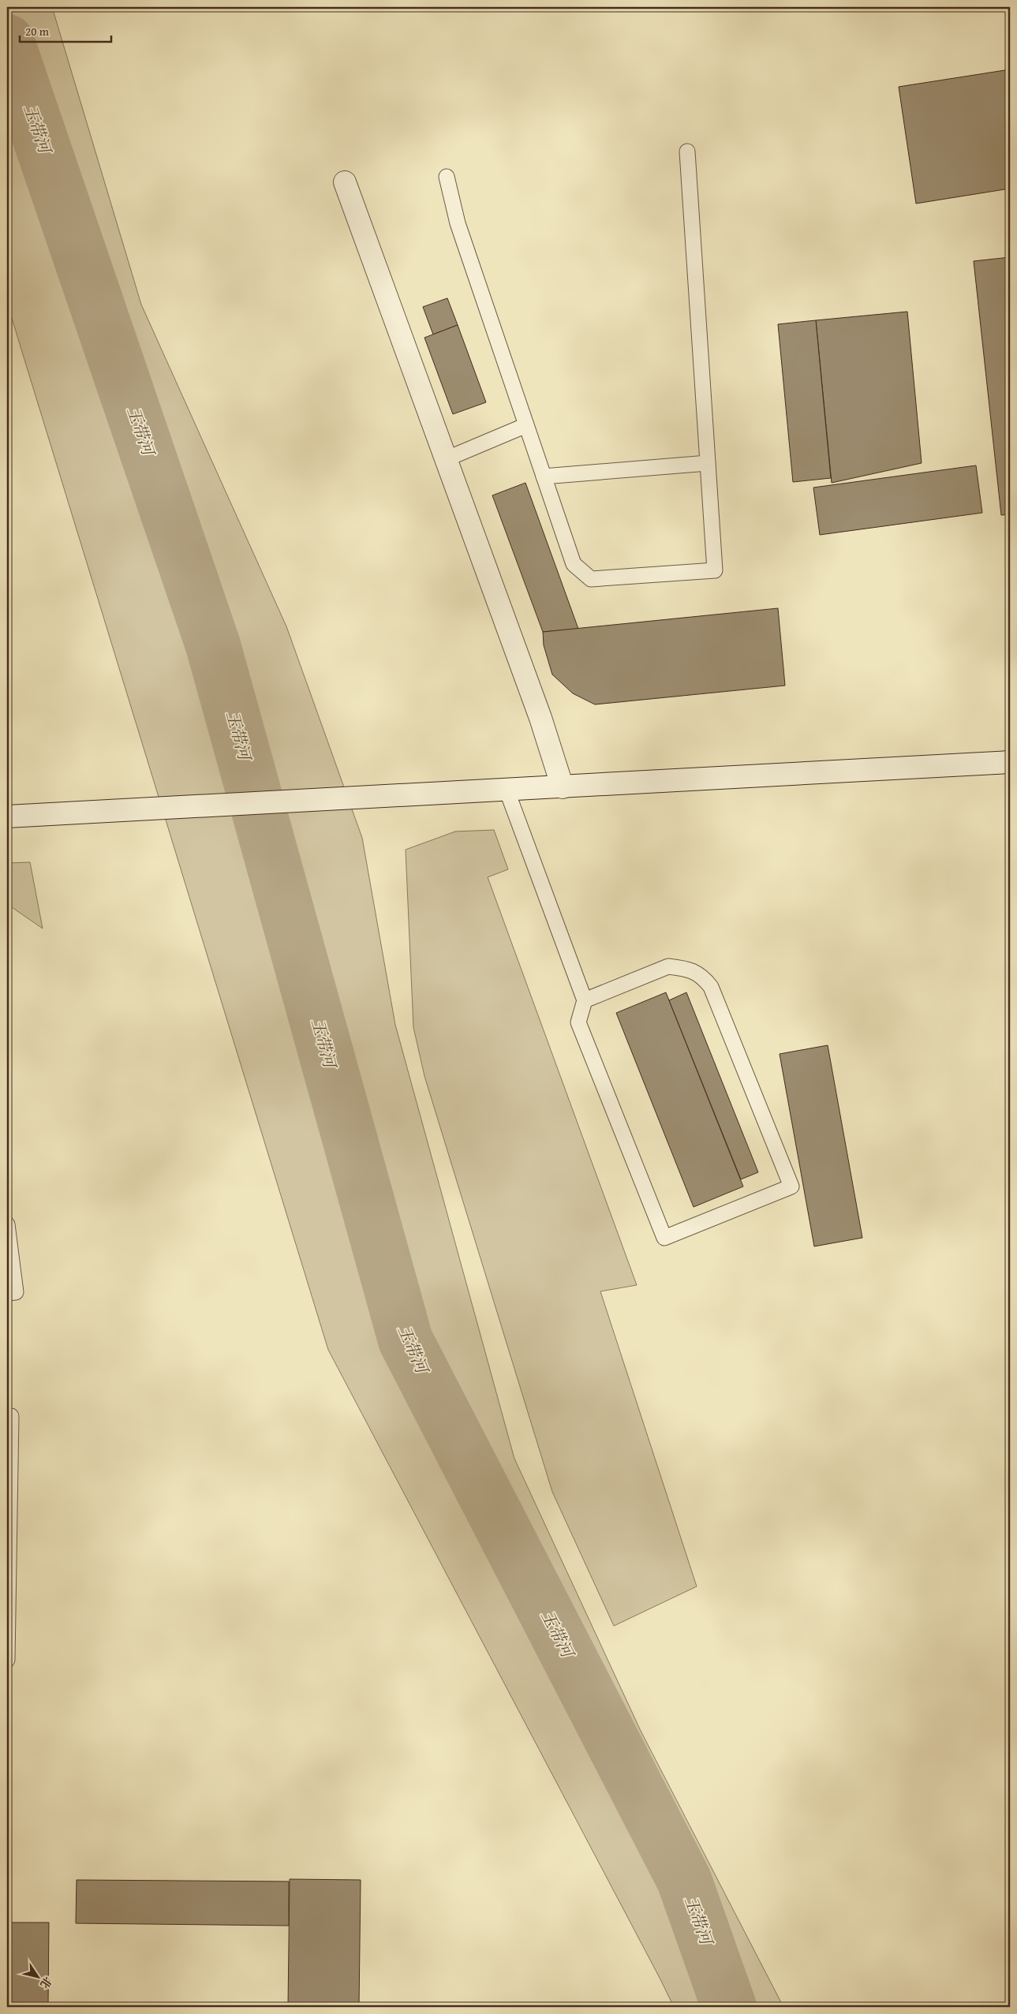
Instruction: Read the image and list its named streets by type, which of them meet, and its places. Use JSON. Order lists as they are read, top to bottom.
{
  "water": ["玉带河"],
  "scale_bar": "20 m",
  "north": "bottom right"
}
